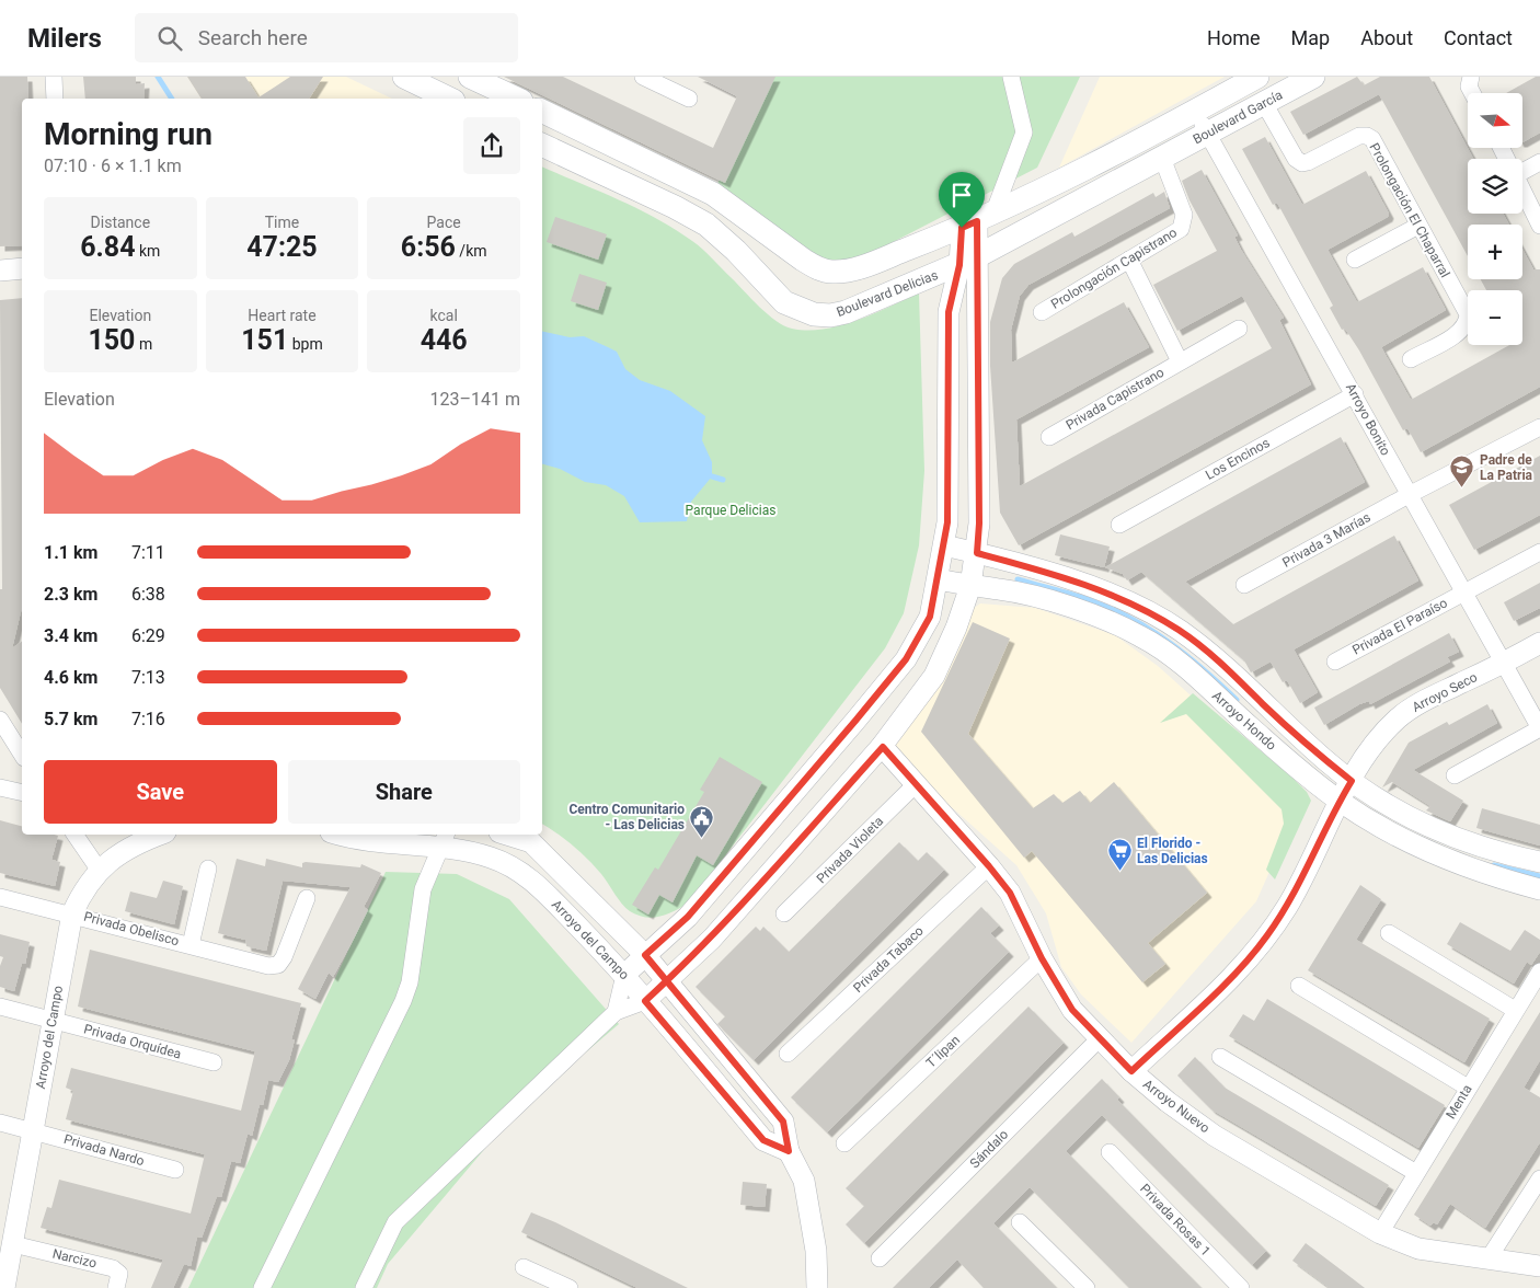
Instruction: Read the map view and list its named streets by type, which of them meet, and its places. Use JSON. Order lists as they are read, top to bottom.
{
  "streets": {
    "main road": ["Boulevard García", "Boulevard Delicias"],
    "street": [
      "Prolongación El Chaparral",
      "Prolongación Capistrano",
      "Privada Capistrano",
      "Arroyo Bonito",
      "Los Encinos",
      "Privada 3 Marías",
      "Privada El Paraíso",
      "Arroyo Seco",
      "Arroyo Hondo",
      "Privada Violeta",
      "Privada Obelisco",
      "Arroyo del Campo",
      "Privada Tabaco",
      "Privada Orquídea",
      "T´lipan",
      "Menta",
      "Arroyo Nuevo",
      "Sándalo",
      "Privada Nardo",
      "Privada Rosas 1",
      "Narcizo"
    ]
  },
  "crossings": [
    ["Boulevard García", "Prolongación El Chaparral"],
    ["Boulevard García", "Prolongación Capistrano"],
    ["Boulevard García", "Boulevard Delicias"],
    ["Boulevard García", "Arroyo Bonito"],
    ["Prolongación Capistrano", "Boulevard Delicias"],
    ["Prolongación Capistrano", "Privada Capistrano"],
    ["Arroyo Bonito", "Los Encinos"],
    ["Arroyo Bonito", "Privada 3 Marías"],
    ["Arroyo Bonito", "Privada El Paraíso"],
    ["Arroyo Bonito", "Arroyo Seco"],
    ["Arroyo Seco", "Arroyo Hondo"],
    ["Arroyo Seco", "Arroyo Nuevo"],
    ["Privada Violeta", "Arroyo Nuevo"],
    ["Privada Obelisco", "Arroyo del Campo"],
    ["Arroyo del Campo", "Privada Orquídea"],
    ["Arroyo del Campo", "Privada Nardo"],
    ["Arroyo del Campo", "Narcizo"],
    ["Privada Tabaco", "Arroyo Nuevo"],
    ["T´lipan", "Arroyo Nuevo"],
    ["Menta", "Arroyo Nuevo"],
    ["Arroyo Nuevo", "Sándalo"]
  ],
  "parks": ["Parque Delicias"],
  "places": {
    "school or university": ["Padre de La Patria"],
    "public building": ["Centro Comunitario - Las Delicias"],
    "supermarket": ["El Florido - Las Delicias"]
  },
  "north": "right",
  "page": {
    "header": "Milers",
    "search": "Search here",
    "nav": [
      "Home",
      "Map",
      "About",
      "Contact"
    ],
    "map_buttons": ["+", "−"],
    "heading": ["Morning run", "07:10 · 6 × 1.1 km"],
    "stats": [
      ["Distance", "6.84 km"],
      ["Time", "47:25"],
      ["Pace", "6:56 /km"],
      ["Elevation", "150 m"],
      ["Heart rate", "151 bpm"],
      ["kcal", "446"]
    ],
    "chart": ["Elevation", "123–141 m"],
    "list": [
      {
        "name": "1.1 km",
        "note": "7:11"
      },
      {
        "name": "2.3 km",
        "note": "6:38"
      },
      {
        "name": "3.4 km",
        "note": "6:29"
      },
      {
        "name": "4.6 km",
        "note": "7:13"
      },
      {
        "name": "5.7 km",
        "note": "7:16"
      }
    ],
    "buttons": ["Save", "Share"]
  }
}
